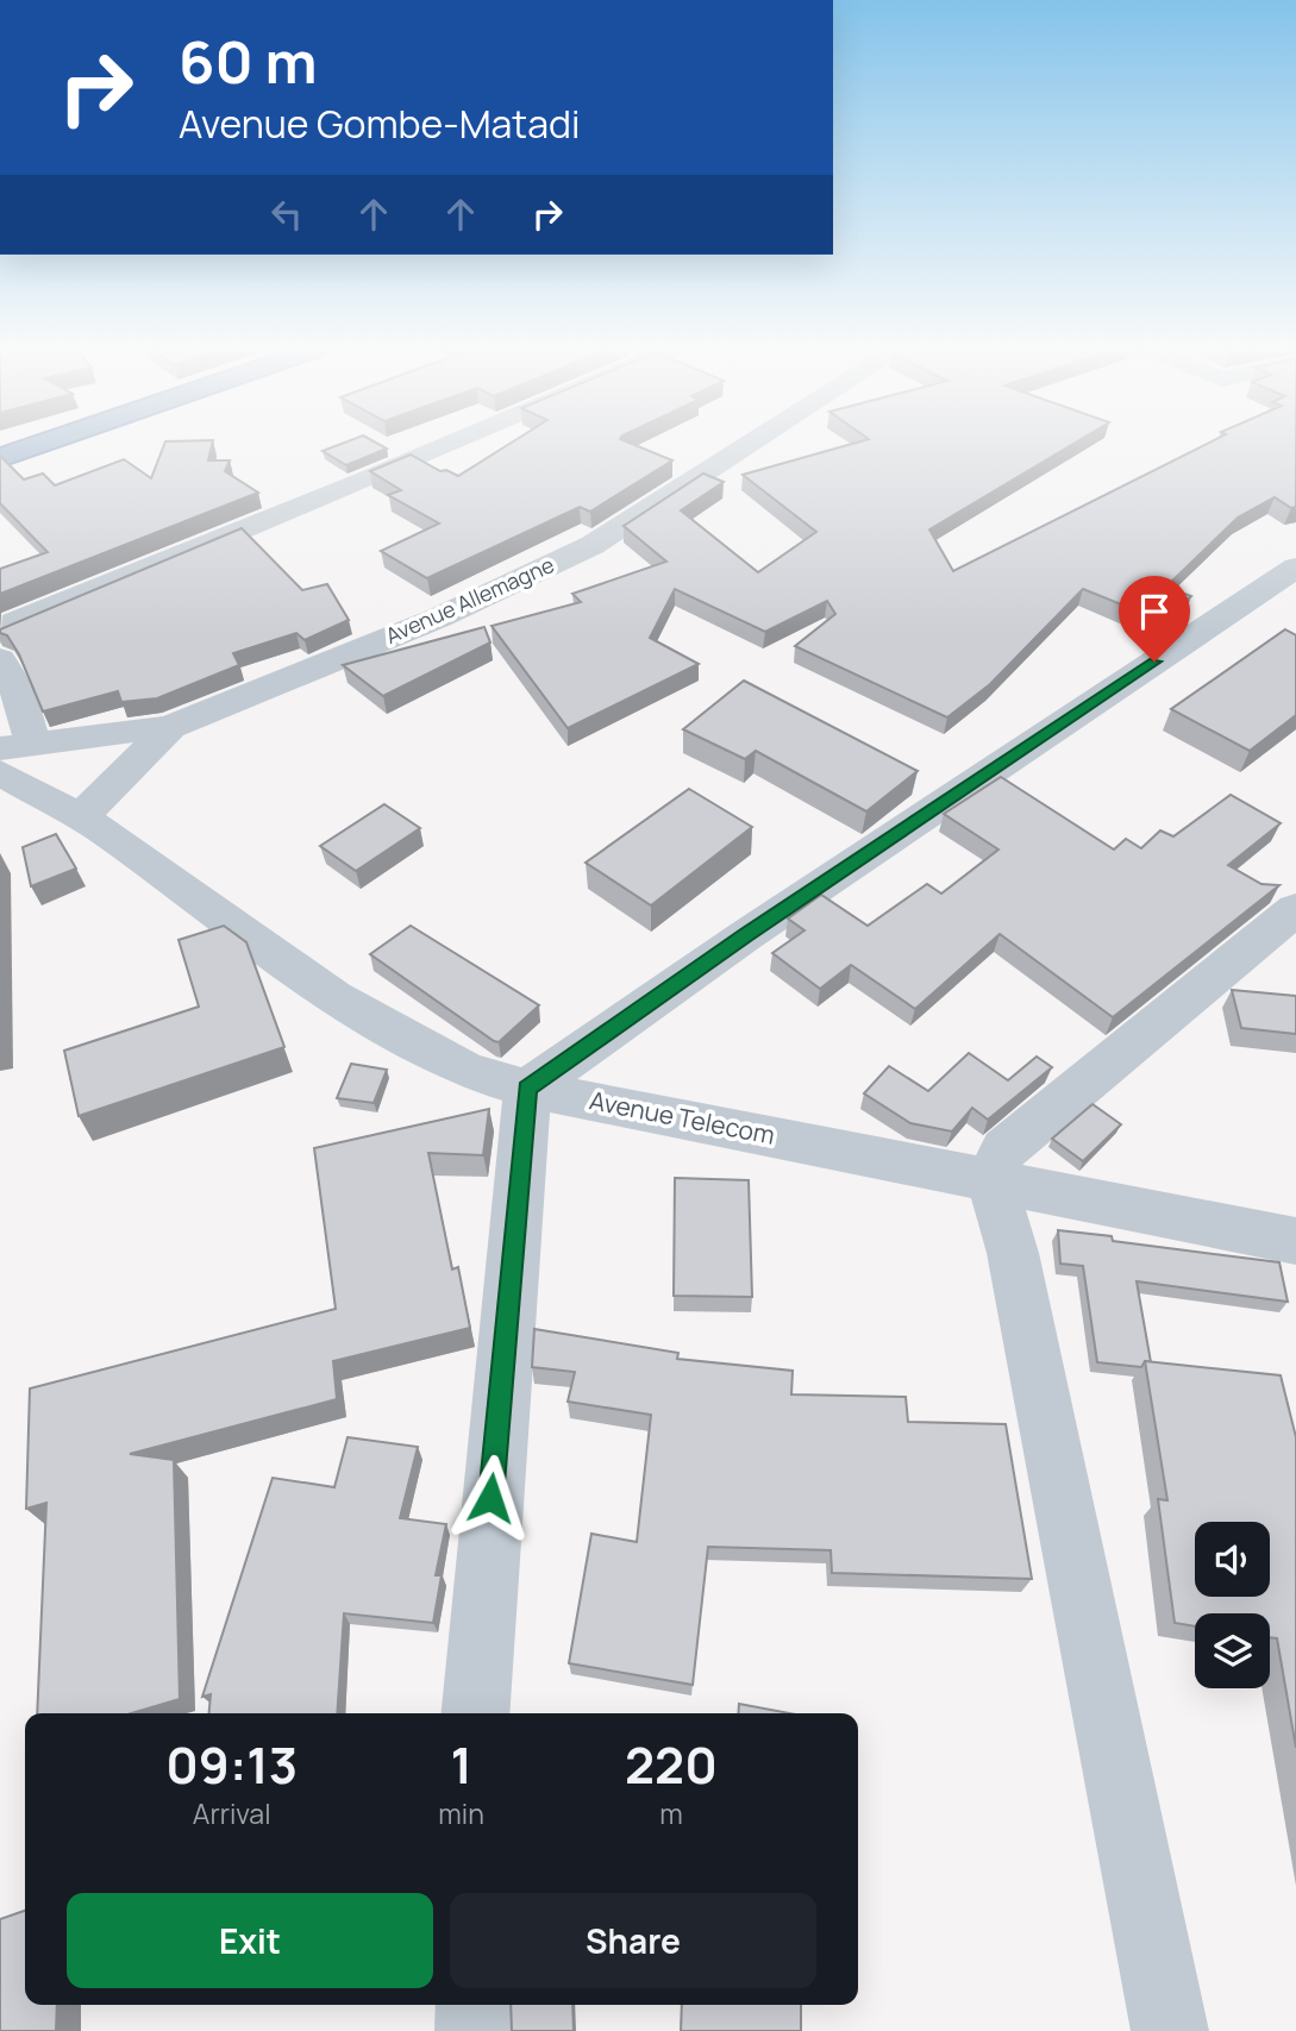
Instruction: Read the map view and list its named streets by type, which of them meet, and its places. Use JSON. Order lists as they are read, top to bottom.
{
  "streets": {
    "street": ["Avenue Allemagne", "Avenue Telecom"]
  },
  "crossings": [
    ["Avenue Allemagne", "Avenue Telecom"]
  ],
  "page": {
    "turn": ["60 m", "Avenue Gombe-Matadi"],
    "eta": [
      "09:13",
      "Arrival",
      "1",
      "min",
      "220",
      "m"
    ],
    "buttons": ["Exit", "Share"]
  }
}
